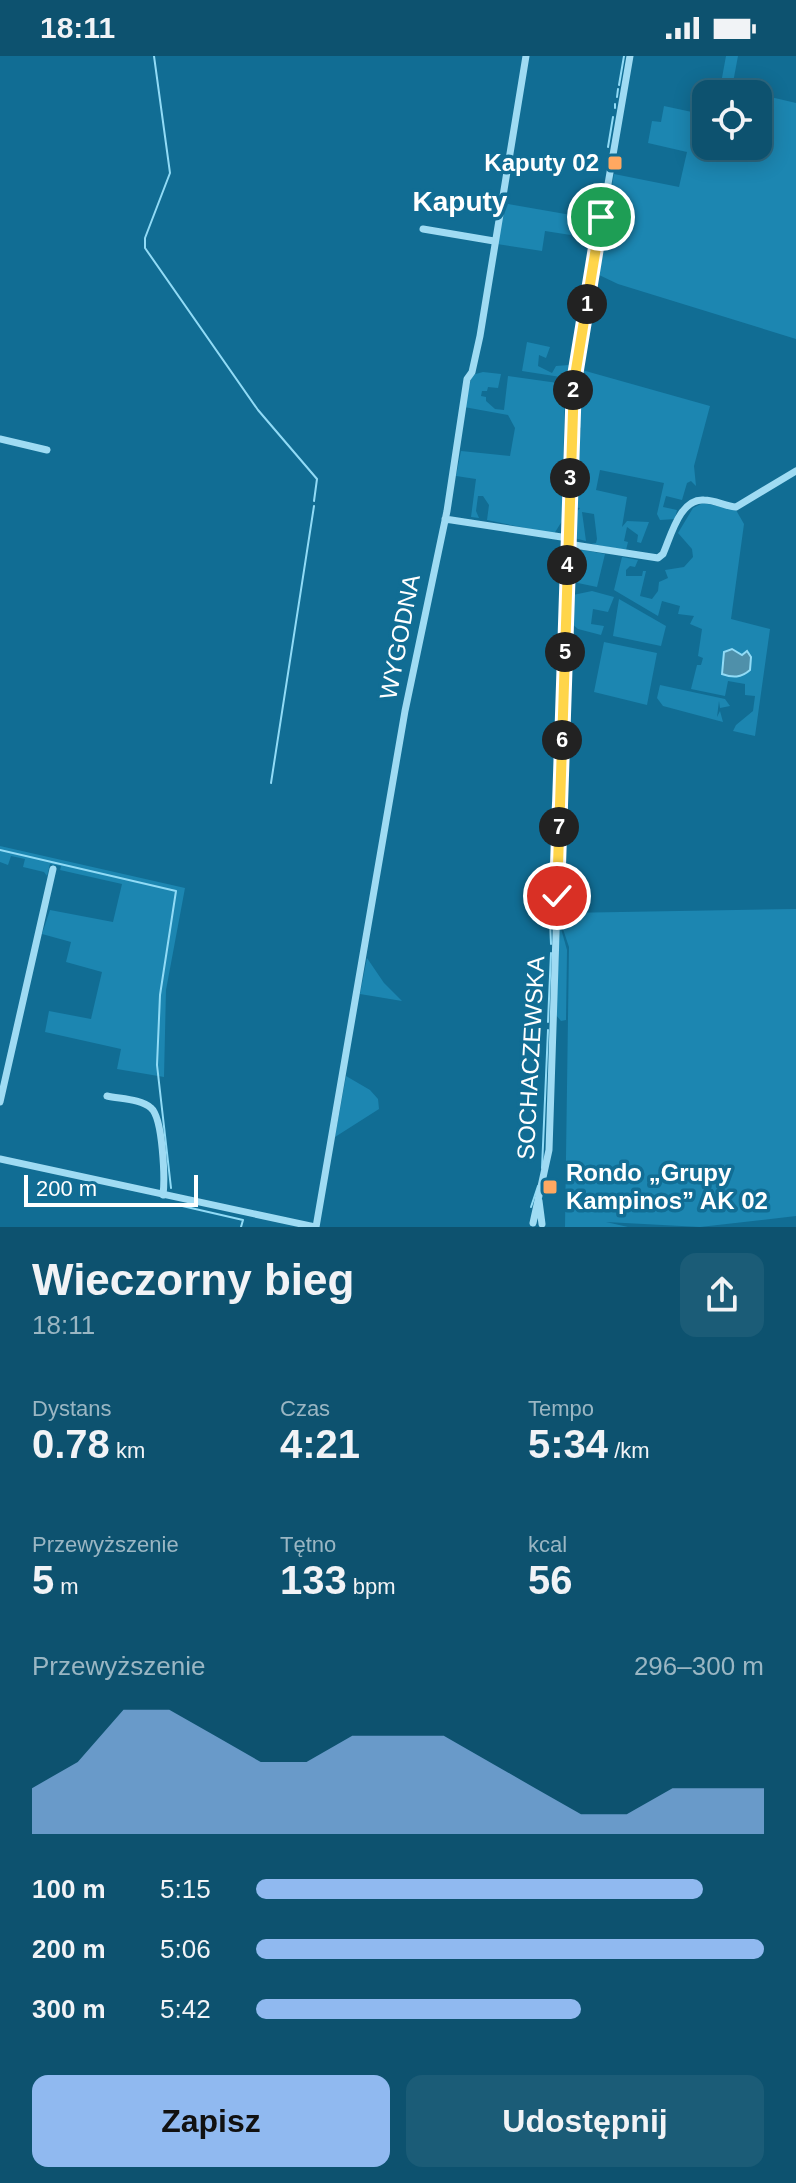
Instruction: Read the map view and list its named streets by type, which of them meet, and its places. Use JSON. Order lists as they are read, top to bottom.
{
  "streets": {
    "street": ["WYGODNA", "SOCHACZEWSKA"]
  },
  "districts": ["Kaputy"],
  "places": {
    "transit": ["Kaputy 02", "Rondo „Grupy Kampinos” AK 02"]
  },
  "scale_bar": "200 m",
  "page": {
    "status": "18:11",
    "pins": [
      "1",
      "2",
      "3",
      "4",
      "5",
      "6",
      "7"
    ],
    "scale": "200 m",
    "heading": ["Wieczorny bieg", "18:11"],
    "stats": [
      ["Dystans", "0.78 km"],
      ["Czas", "4:21"],
      ["Tempo", "5:34 /km"],
      ["Przewyższenie", "5 m"],
      ["Tętno", "133 bpm"],
      ["kcal", "56"]
    ],
    "chart": ["Przewyższenie", "296–300 m"],
    "list": [
      {
        "name": "100 m",
        "note": "5:15"
      },
      {
        "name": "200 m",
        "note": "5:06"
      },
      {
        "name": "300 m",
        "note": "5:42"
      }
    ],
    "buttons": ["Zapisz", "Udostępnij"]
  }
}
